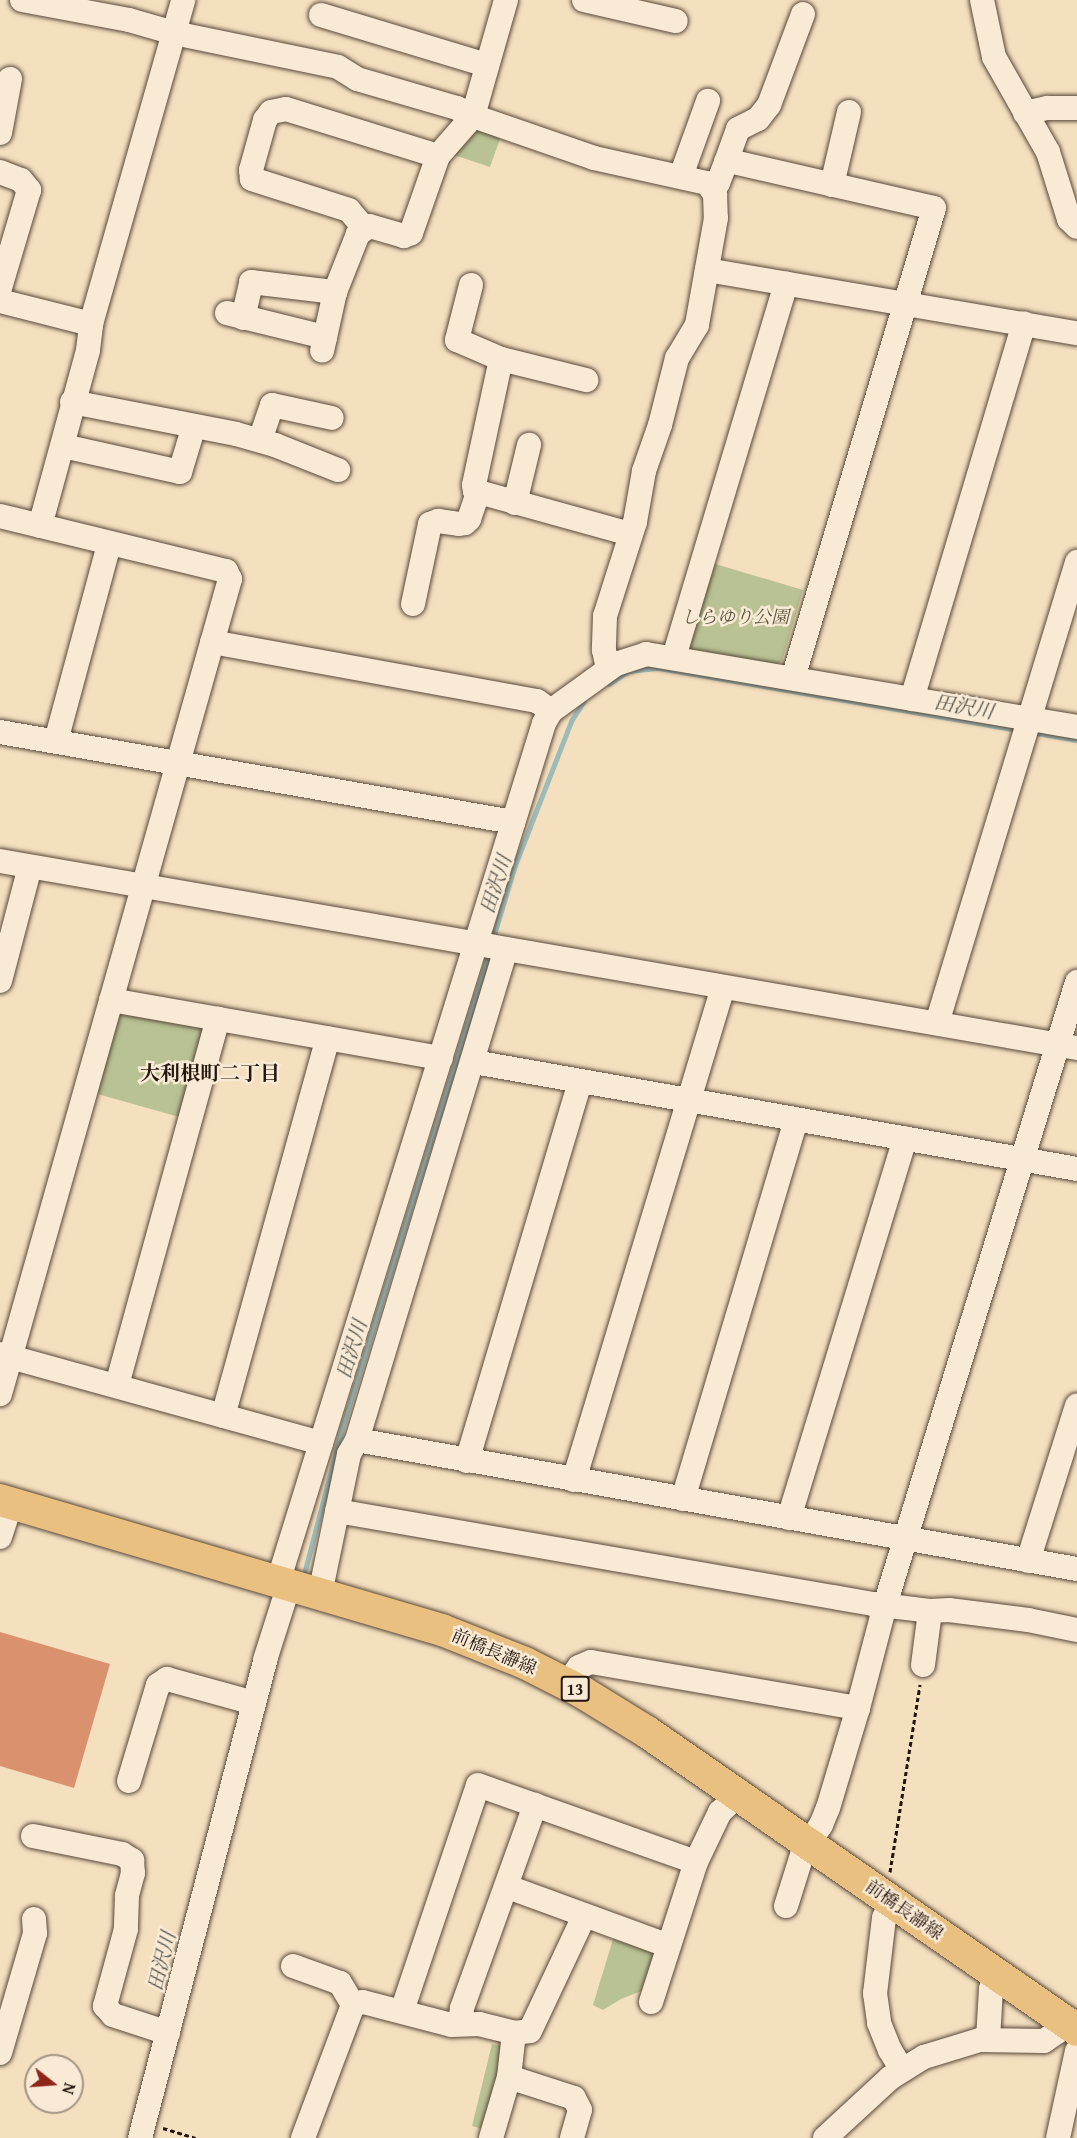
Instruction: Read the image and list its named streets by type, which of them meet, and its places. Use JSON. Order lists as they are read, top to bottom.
{
  "streets": {
    "main road": ["前橋長瀞線", "13"]
  },
  "districts": ["大利根町二丁目"],
  "water": ["田沢川"],
  "parks": ["しらゆり公園"],
  "north": "right"
}
